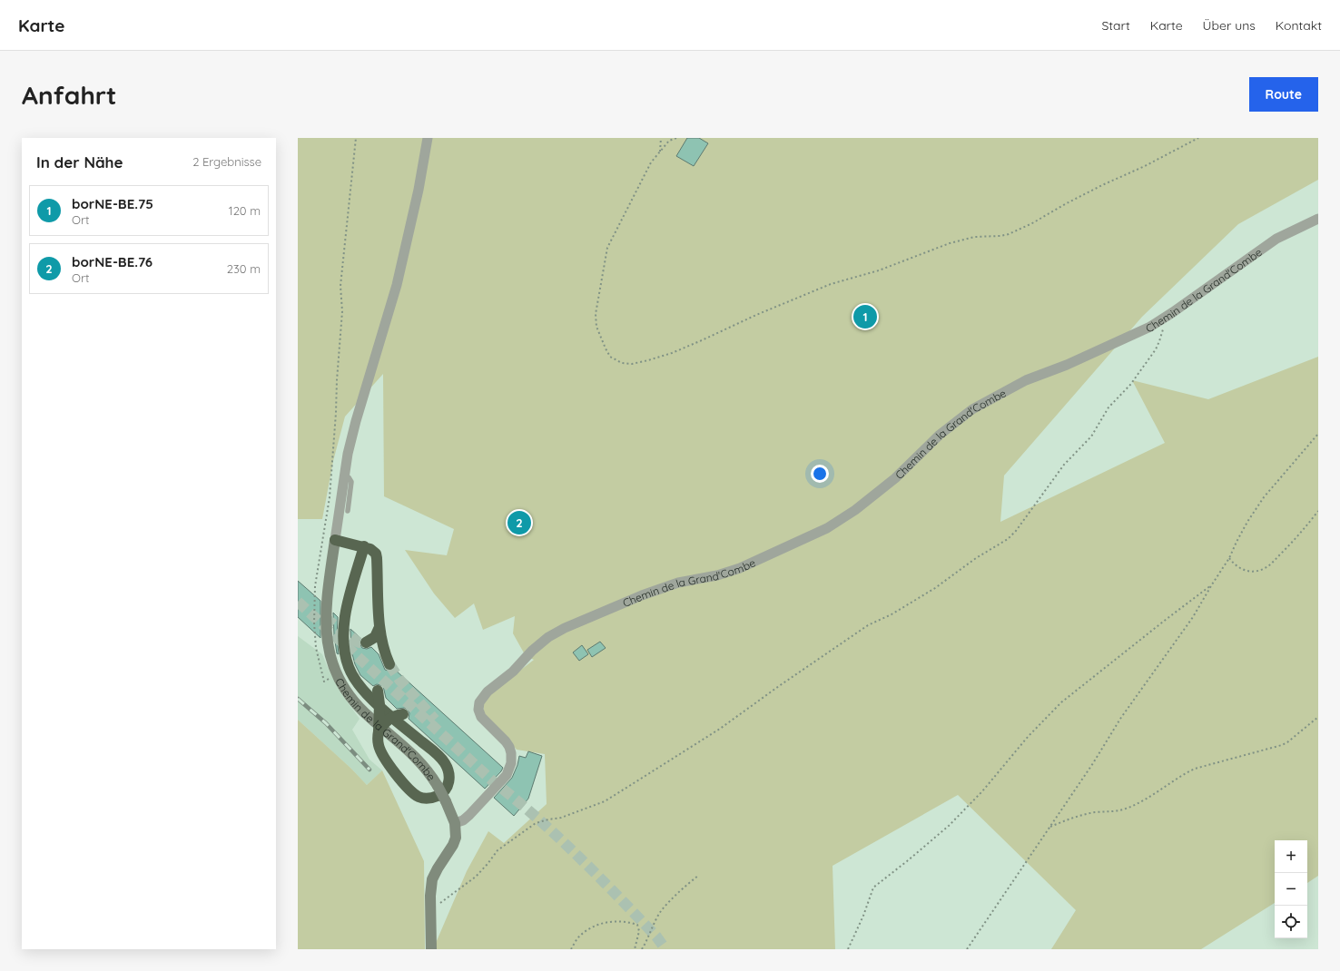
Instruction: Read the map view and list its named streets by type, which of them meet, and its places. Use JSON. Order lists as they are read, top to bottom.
{
  "streets": {
    "street": ["Chemin de la Grand'Combe"]
  },
  "page": {
    "header": "Karte",
    "nav": [
      "Start",
      "Karte",
      "Über uns",
      "Kontakt"
    ],
    "buttons": "Route",
    "title": "Anfahrt",
    "heading": ["In der Nähe", "2 Ergebnisse"],
    "list": [
      {
        "mark": "1",
        "name": "borNE-BE.75",
        "note": "Ort",
        "value": "120 m"
      },
      {
        "mark": "2",
        "name": "borNE-BE.76",
        "note": "Ort",
        "value": "230 m"
      }
    ],
    "pins": ["1", "2"],
    "map_buttons": ["+", "−"]
  }
}
